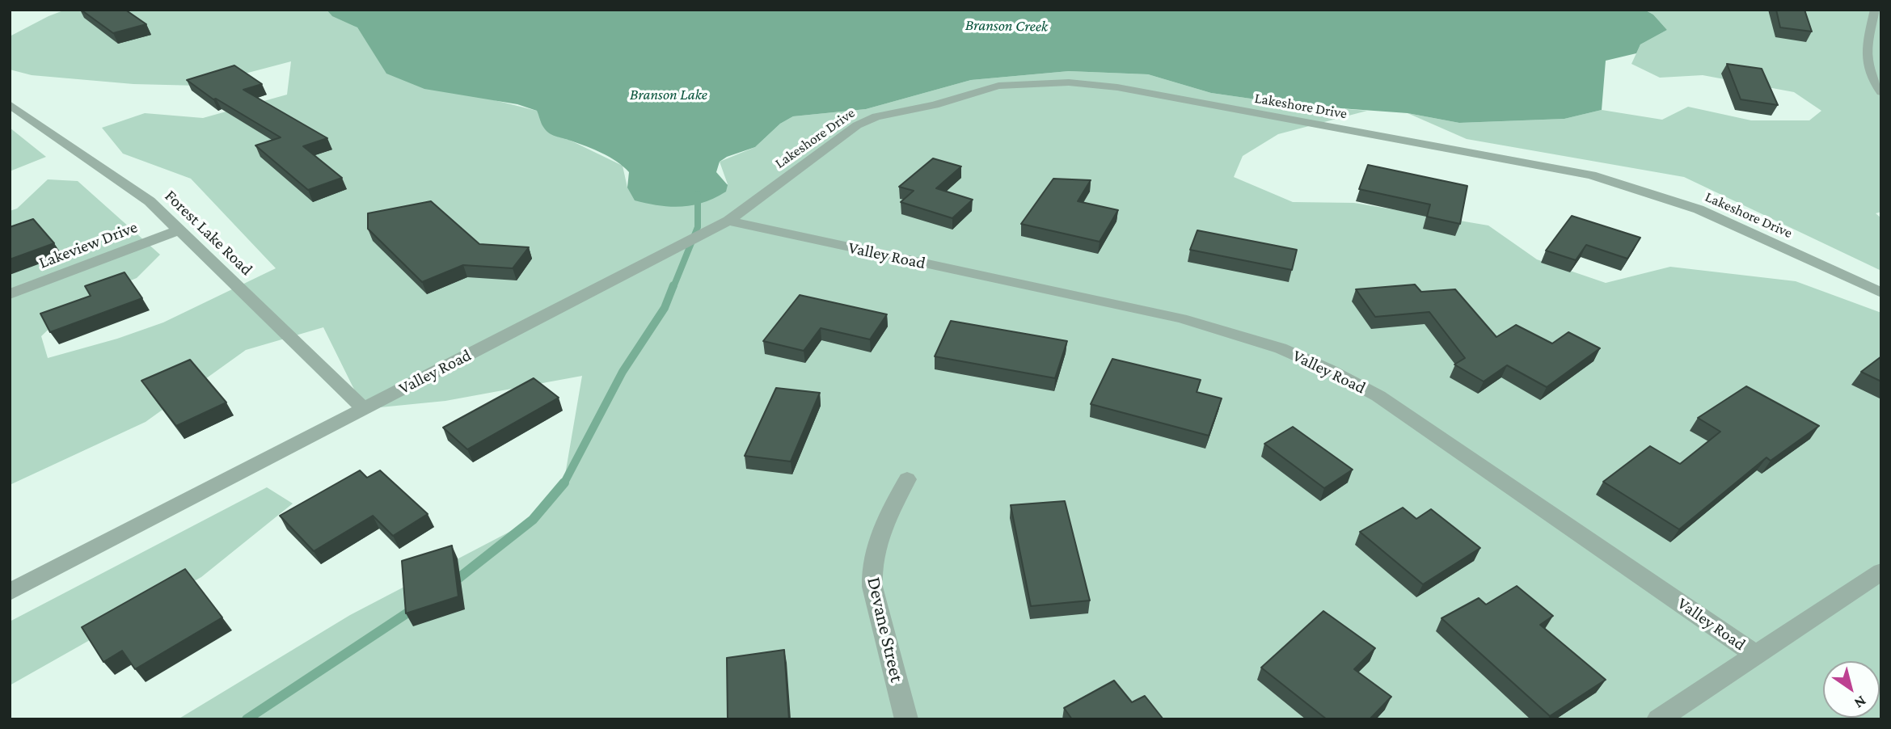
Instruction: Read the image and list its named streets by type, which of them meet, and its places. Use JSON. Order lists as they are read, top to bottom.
{
  "streets": {
    "street": [
      "Lakeshore Drive",
      "Forest Lake Road",
      "Lakeview Drive",
      "Valley Road",
      "Devane Street"
    ]
  },
  "crossings": [
    ["Lakeshore Drive", "Valley Road"],
    ["Forest Lake Road", "Lakeview Drive"],
    ["Forest Lake Road", "Valley Road"]
  ],
  "water": ["Branson Creek", "Branson Lake"],
  "north": "bottom right"
}
